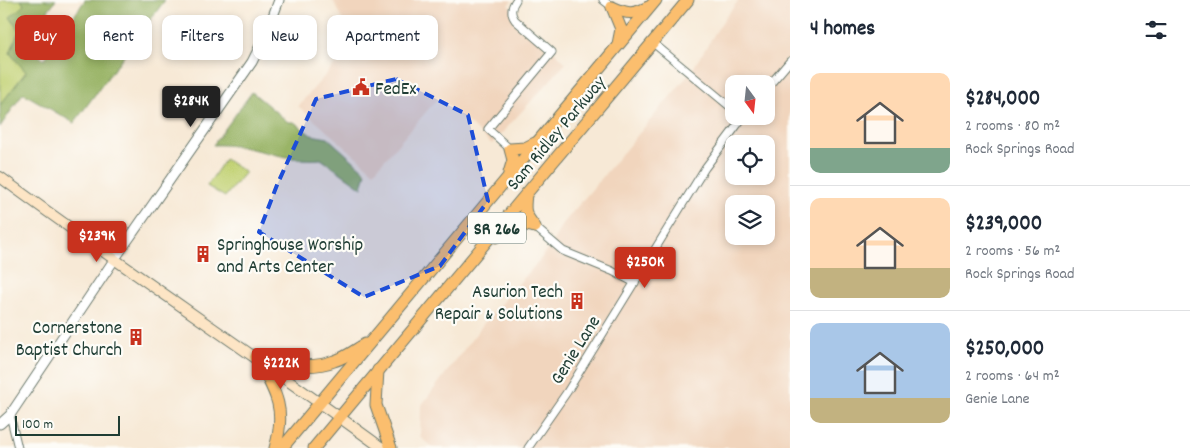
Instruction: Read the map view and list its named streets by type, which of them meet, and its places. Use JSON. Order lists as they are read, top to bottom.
{
  "streets": {
    "main road": ["Sam Ridley Parkway", "SR 266"],
    "street": ["Genie Lane"]
  },
  "places": {
    "public building": ["FedEx"],
    "building": ["Springhouse Worship and Arts Center", "Asurion Tech Repair & Solutions", "Cornerstone Baptist Church"]
  },
  "scale_bar": "100 m",
  "north": "bottom",
  "page": {
    "heading": "4 homes",
    "chip": [
      "Buy",
      "Rent",
      "Filters",
      "New",
      "Apartment"
    ],
    "list": [
      {
        "name": "$284,000",
        "note": "2 rooms · 80 m² · Rock Springs Road"
      },
      {
        "name": "$239,000",
        "note": "2 rooms · 56 m² · Rock Springs Road"
      },
      {
        "name": "$250,000",
        "note": "2 rooms · 64 m² · Genie Lane"
      }
    ],
    "price": [
      "$284K",
      "$239K",
      "$250K",
      "$222K"
    ],
    "scale": "100 m"
  }
}
